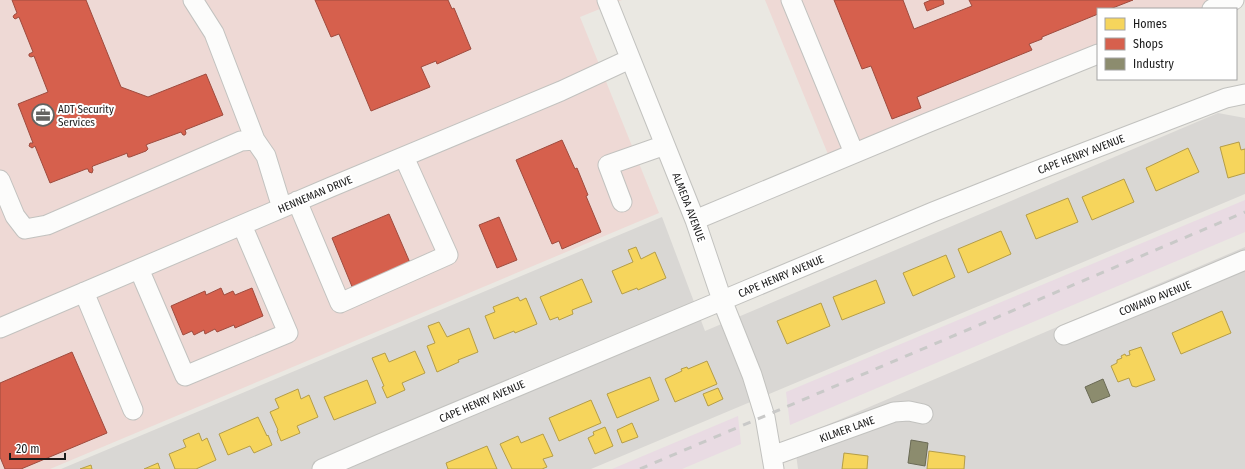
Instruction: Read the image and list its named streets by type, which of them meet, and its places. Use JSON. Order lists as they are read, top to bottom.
{
  "streets": {
    "street": [
      "CAPE HENRY AVENUE",
      "HENNEMAN DRIVE",
      "ALMEDA AVENUE",
      "COWAND AVENUE",
      "KILMER LANE"
    ]
  },
  "crossings": [
    ["CAPE HENRY AVENUE", "ALMEDA AVENUE"],
    ["HENNEMAN DRIVE", "ALMEDA AVENUE"],
    ["ALMEDA AVENUE", "KILMER LANE"]
  ],
  "places": {
    "office": ["ADT Security Services"]
  },
  "legend": ["Homes", "Shops", "Industry"],
  "scale_bar": "20 m"
}
